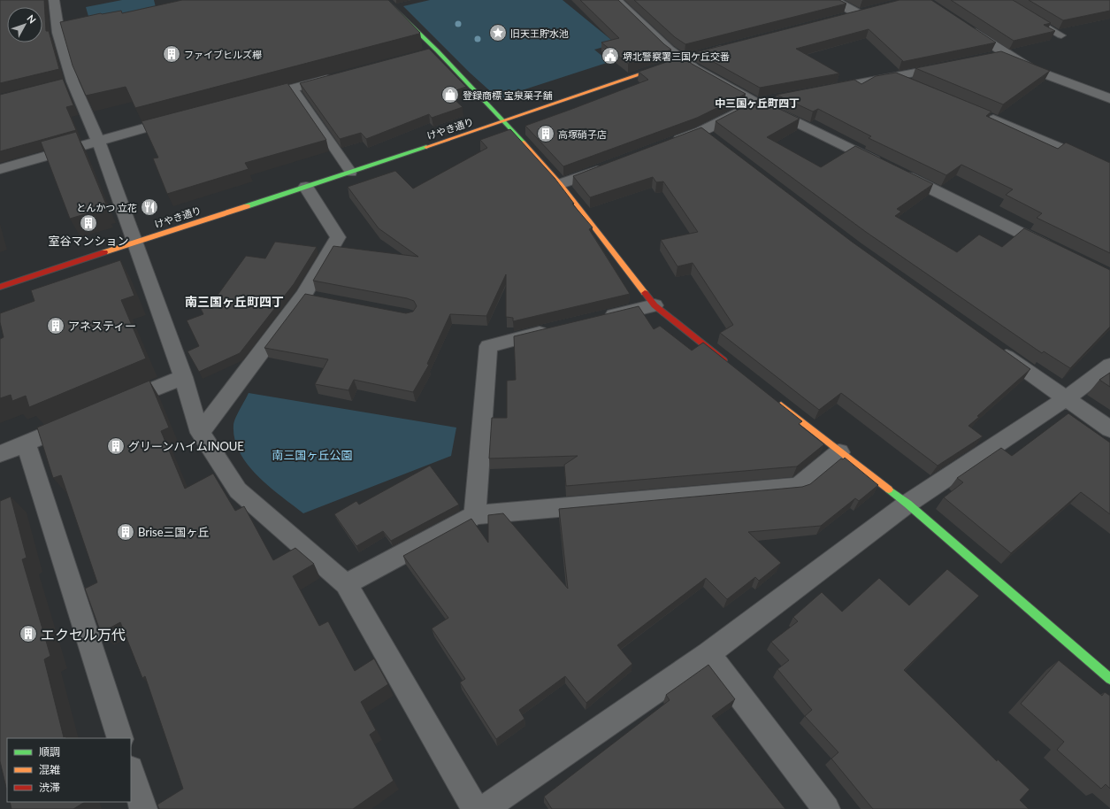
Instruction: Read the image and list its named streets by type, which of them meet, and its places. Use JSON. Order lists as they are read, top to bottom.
{
  "streets": {
    "street": ["けやき通り"]
  },
  "districts": ["中三国ヶ丘町四丁", "南三国ヶ丘町四丁"],
  "parks": ["南三国ヶ丘公園"],
  "places": {
    "place": ["旧天王貯水池"],
    "building": [
      "ファイブヒルズ欅",
      "高塚硝子店",
      "室谷マンション",
      "アネスティー",
      "グリーンハイムINOUE",
      "Brise三国ヶ丘",
      "エクセル万代"
    ],
    "public building": ["堺北警察署三国ケ丘交番"],
    "shop": ["登録商標 宝泉菓子舗"],
    "restaurant": ["とんかつ 立花"]
  },
  "legend": ["順調", "混雑", "渋滞"],
  "north": "top right"
}
